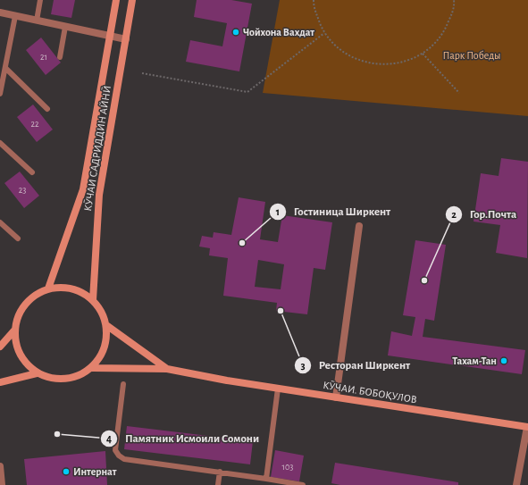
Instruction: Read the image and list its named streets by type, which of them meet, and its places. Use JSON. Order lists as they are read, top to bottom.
{
  "streets": {
    "street": ["КӮЧАИ САДРИДДИН АЙНӢ", "КӮЧАИ. БОБОҚУЛОВ"]
  },
  "crossings": [
    ["КӮЧАИ САДРИДДИН АЙНӢ", "КӮЧАИ. БОБОҚУЛОВ"]
  ],
  "parks": ["Парк Победы"],
  "places": [
    "Чойхона Вахдат",
    "Гостиница Ширкент",
    "Гор.Почта",
    "Ресторан Ширкент",
    "Тахам-Тан",
    "Памятник Исмоили Сомони",
    "Интернат"
  ],
  "house_numbers": [
    "21",
    "22",
    "23",
    "103"
  ]
}
